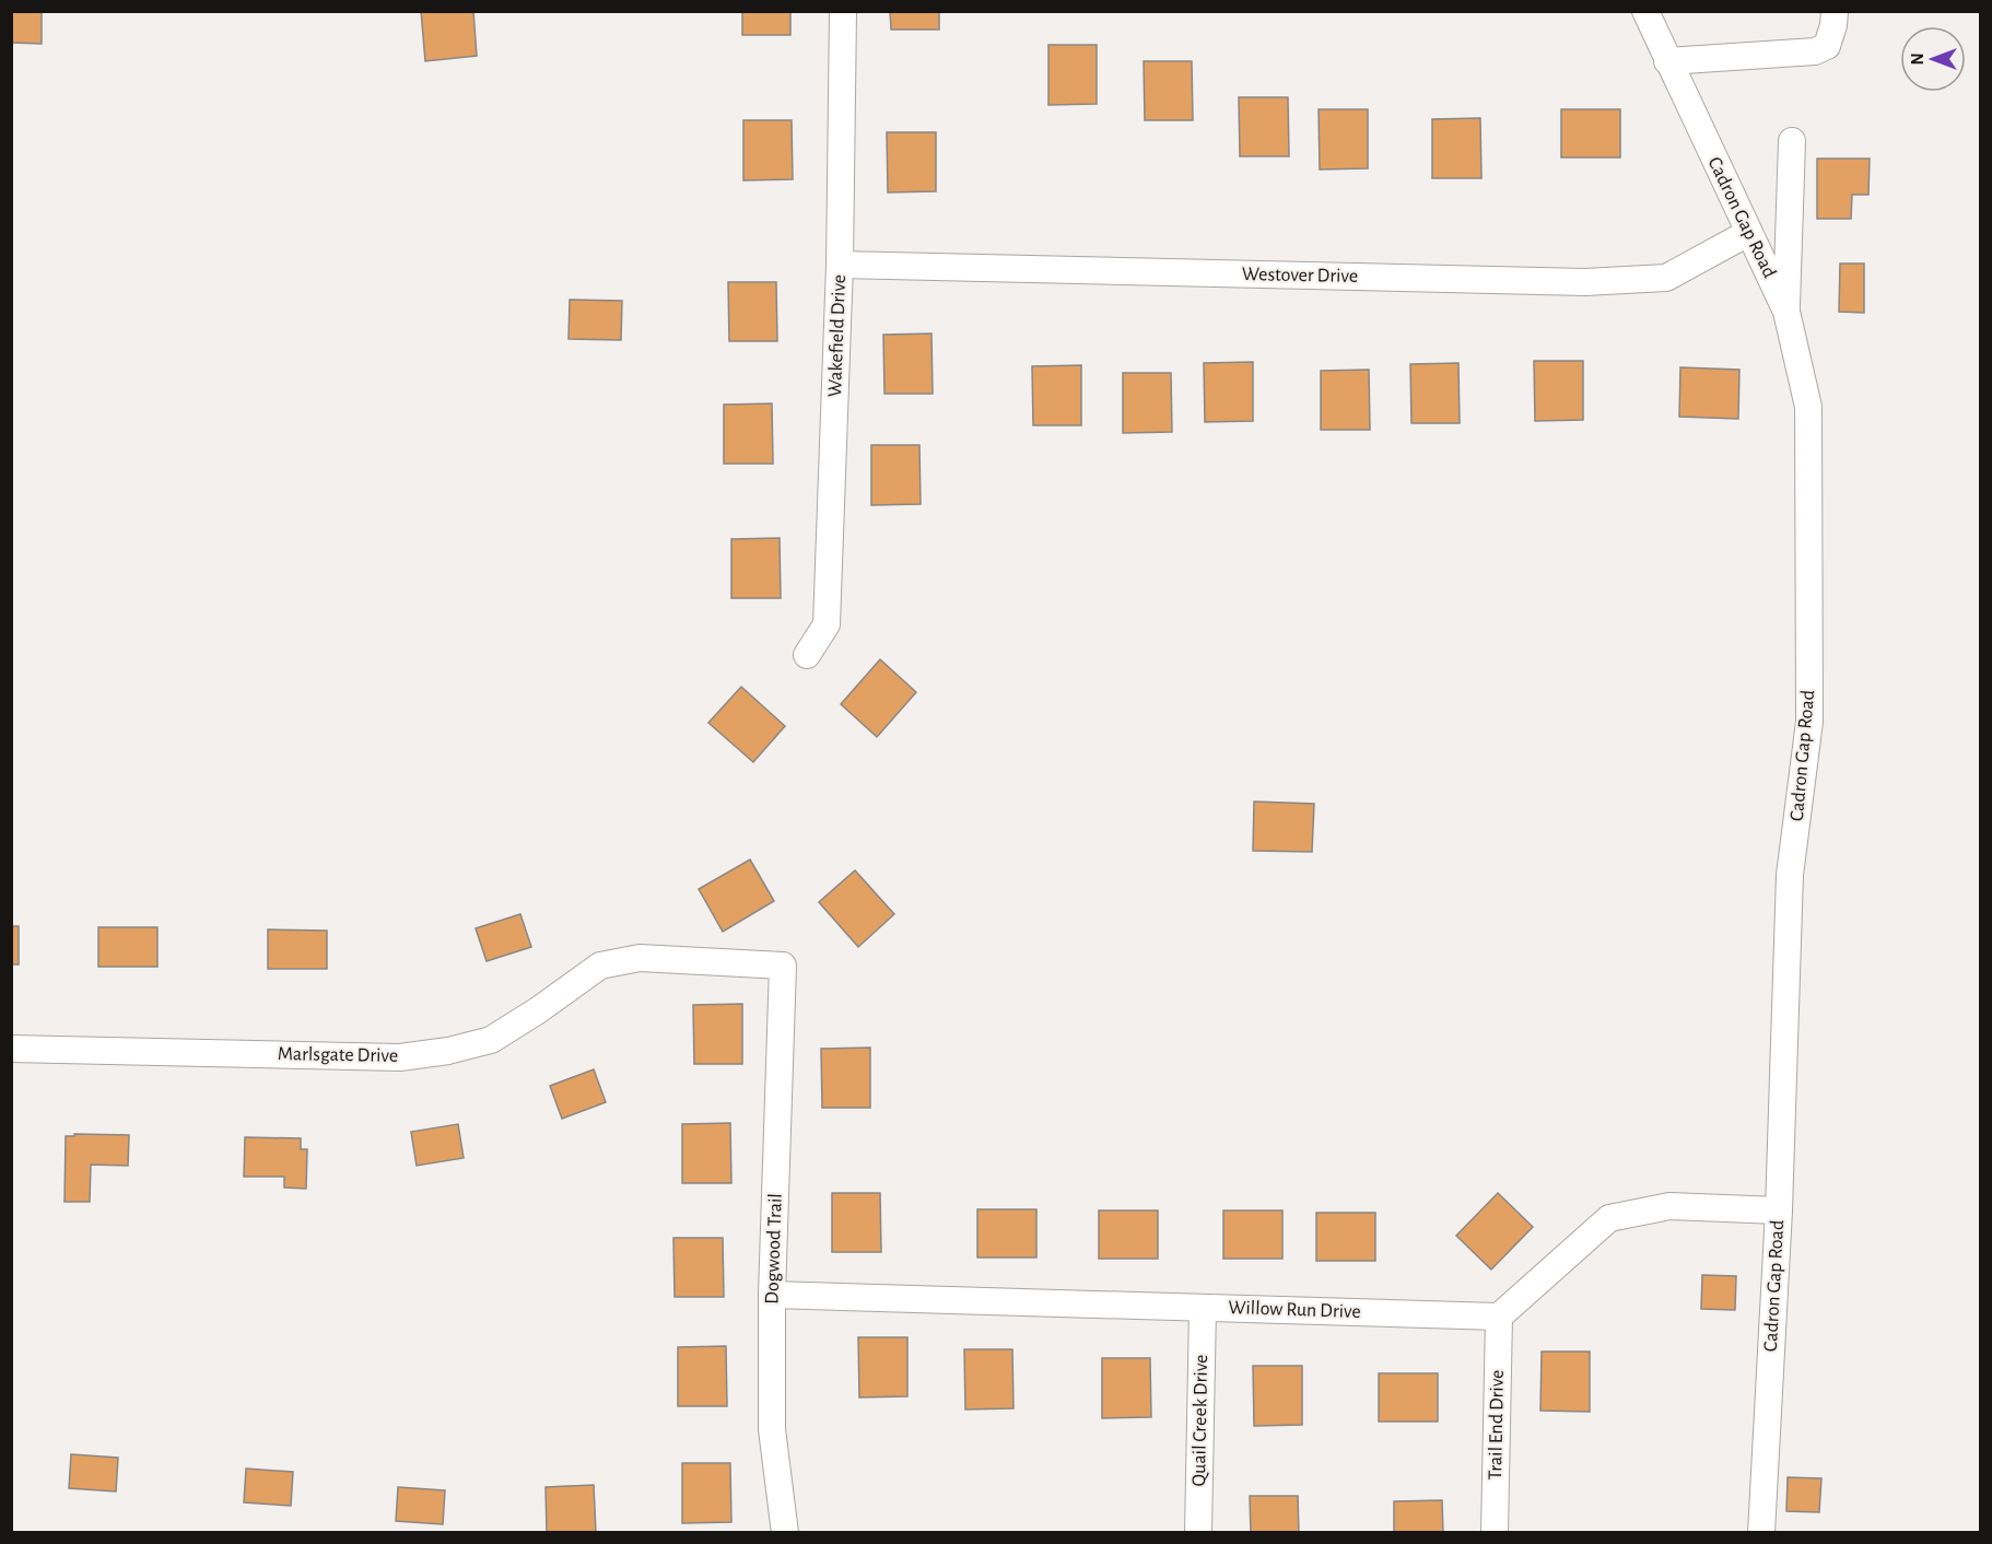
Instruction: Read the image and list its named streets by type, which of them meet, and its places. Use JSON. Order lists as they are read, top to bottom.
{
  "streets": {
    "street": [
      "Cadron Gap Road",
      "Westover Drive",
      "Wakefield Drive",
      "Marlsgate Drive",
      "Dogwood Trail",
      "Willow Run Drive",
      "Quail Creek Drive",
      "Trail End Drive"
    ]
  },
  "crossings": [
    ["Cadron Gap Road", "Westover Drive"],
    ["Westover Drive", "Wakefield Drive"],
    ["Marlsgate Drive", "Dogwood Trail"],
    ["Dogwood Trail", "Willow Run Drive"],
    ["Willow Run Drive", "Quail Creek Drive"],
    ["Willow Run Drive", "Trail End Drive"]
  ],
  "north": "left"
}
